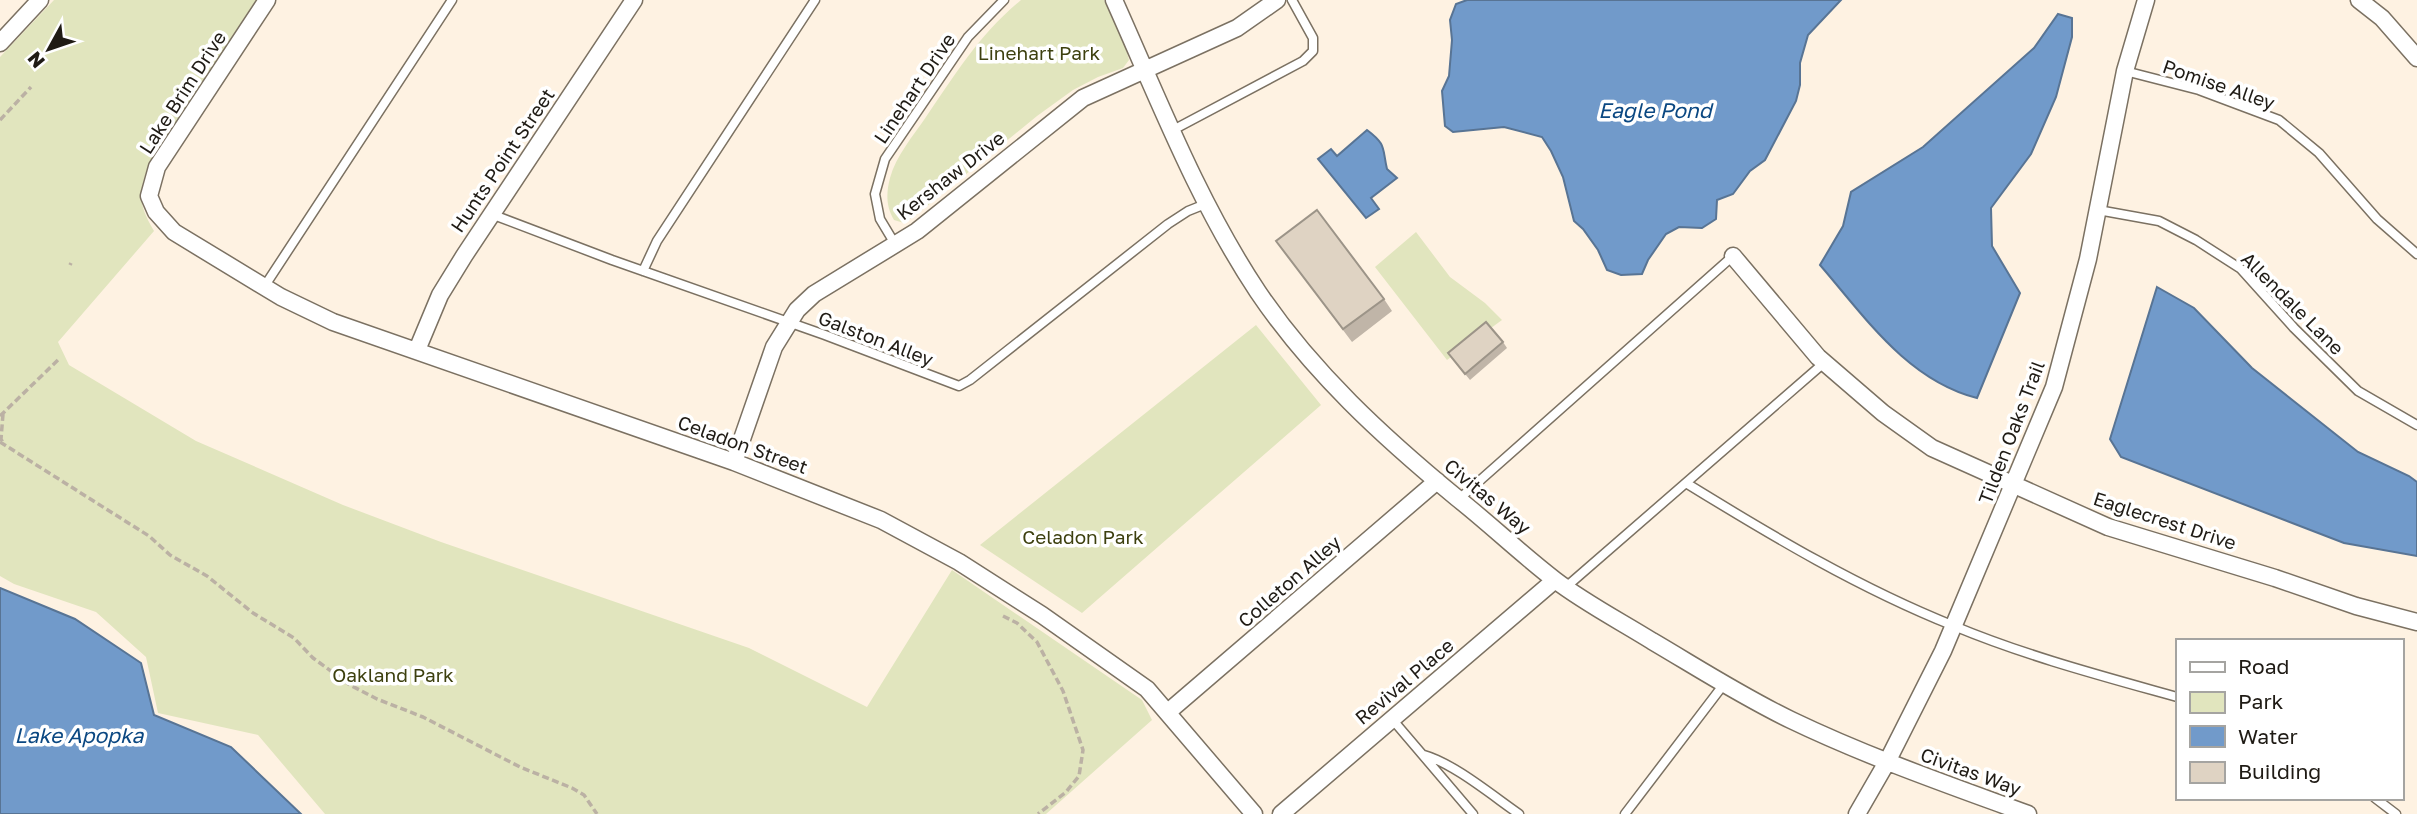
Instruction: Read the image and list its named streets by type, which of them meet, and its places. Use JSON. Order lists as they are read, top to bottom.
{
  "streets": {
    "street": [
      "Lake Brim Drive",
      "Hunts Point Street",
      "Kershaw Drive",
      "Tilden Oaks Trail",
      "Celadon Street",
      "Civitas Way",
      "Eaglecrest Drive",
      "Colleton Alley",
      "Revival Place"
    ],
    "lane": [
      "Pomise Alley",
      "Linehart Drive",
      "Allendale Lane",
      "Galston Alley"
    ]
  },
  "crossings": [
    ["Pomise Alley", "Tilden Oaks Trail"],
    ["Linehart Drive", "Kershaw Drive"],
    ["Lake Brim Drive", "Celadon Street"],
    ["Hunts Point Street", "Galston Alley"],
    ["Hunts Point Street", "Celadon Street"],
    ["Kershaw Drive", "Galston Alley"],
    ["Kershaw Drive", "Celadon Street"],
    ["Kershaw Drive", "Civitas Way"],
    ["Allendale Lane", "Tilden Oaks Trail"],
    ["Galston Alley", "Civitas Way"],
    ["Tilden Oaks Trail", "Civitas Way"],
    ["Tilden Oaks Trail", "Eaglecrest Drive"],
    ["Celadon Street", "Colleton Alley"],
    ["Civitas Way", "Colleton Alley"],
    ["Civitas Way", "Revival Place"]
  ],
  "water": ["Eagle Pond", "Lake Apopka"],
  "parks": ["Linehart Park", "Celadon Park", "Oakland Park"],
  "legend": [
    "Road",
    "Park",
    "Water",
    "Building"
  ],
  "north": "bottom left"
}
